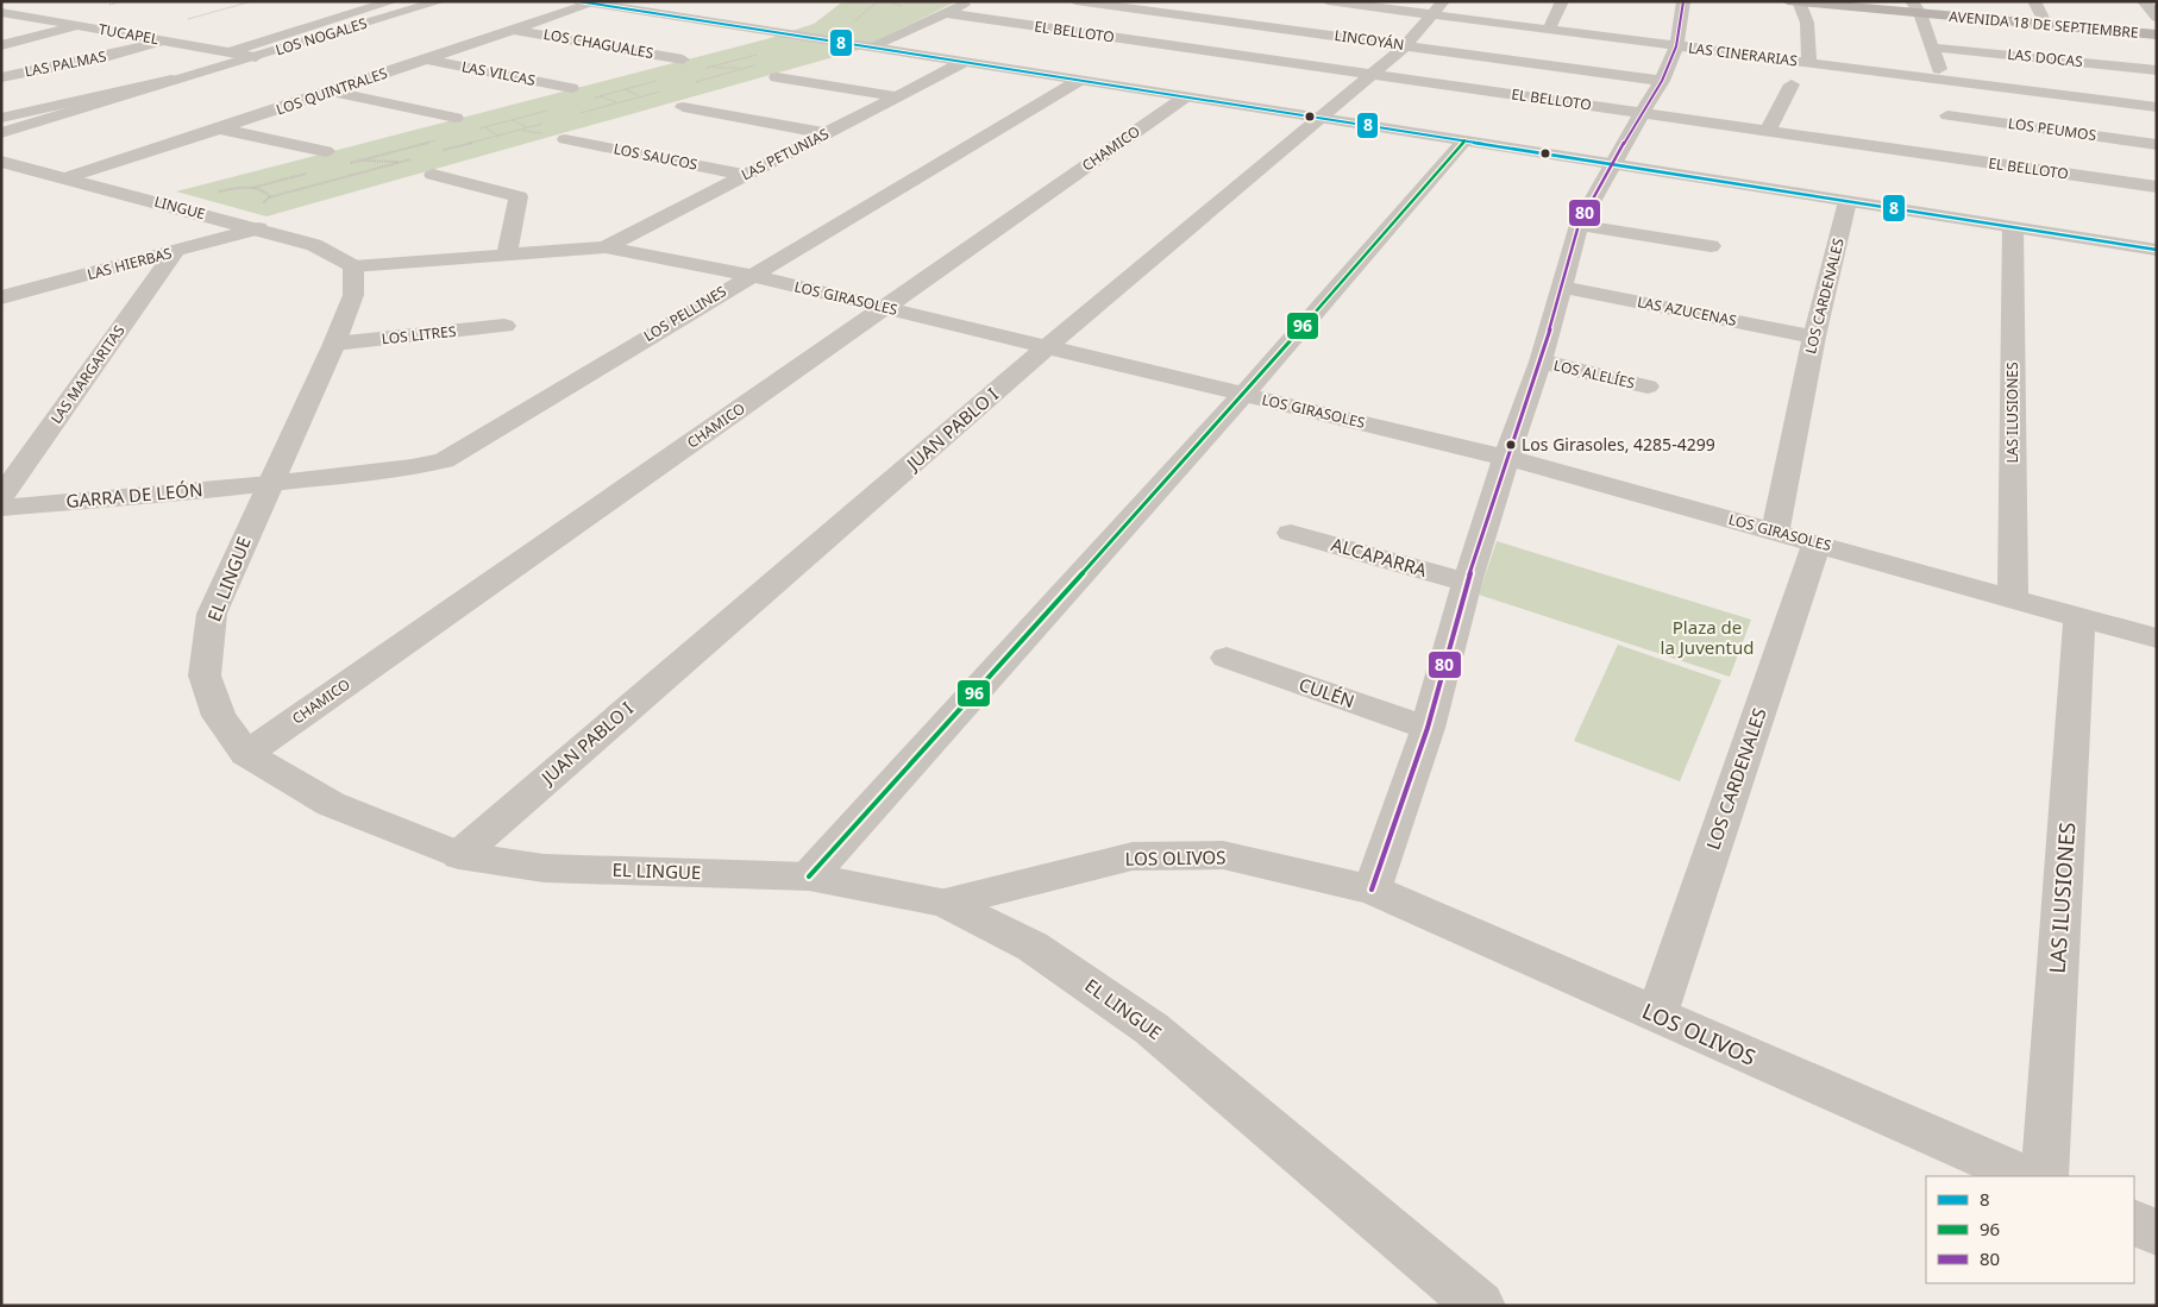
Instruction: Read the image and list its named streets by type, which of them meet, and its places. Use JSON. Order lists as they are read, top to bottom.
{
  "streets": {
    "main road": ["AVENIDA 18 DE SEPTIEMBRE"],
    "street": [
      "EL BELLOTO",
      "TUCAPEL",
      "LOS NOGALES",
      "LINCOYÁN",
      "LOS CHAGUALES",
      "LAS CINERARIAS",
      "LAS DOCAS",
      "LAS PALMAS",
      "LAS VILCAS",
      "LOS QUINTRALES",
      "LOS PEUMOS",
      "CHAMICO",
      "LAS PETUNIAS",
      "LOS SAUCOS",
      "LINGUE",
      "LAS HIERBAS",
      "LOS CARDENALES",
      "LOS GIRASOLES",
      "LAS AZUCENAS",
      "LOS PELLINES",
      "LOS LITRES",
      "LAS MARGARITAS",
      "LOS ALELÍES",
      "LAS ILUSIONES",
      "JUAN PABLO I",
      "GARRA DE LEÓN",
      "ALCAPARRA",
      "EL LINGUE",
      "CULÉN",
      "LOS OLIVOS"
    ]
  },
  "crossings": [
    ["EL BELLOTO", "JUAN PABLO I"],
    ["TUCAPEL", "LOS NOGALES"],
    ["TUCAPEL", "LAS PALMAS"],
    ["LINCOYÁN", "JUAN PABLO I"],
    ["LOS CHAGUALES", "LOS QUINTRALES"],
    ["LAS CINERARIAS", "LOS PEUMOS"],
    ["LAS CINERARIAS", "JUAN PABLO I"],
    ["LAS VILCAS", "LOS QUINTRALES"],
    ["LOS QUINTRALES", "LINGUE"],
    ["CHAMICO", "LOS GIRASOLES"],
    ["CHAMICO", "EL LINGUE"],
    ["LAS PETUNIAS", "LOS SAUCOS"],
    ["LAS PETUNIAS", "LOS GIRASOLES"],
    ["LINGUE", "LAS HIERBAS"],
    ["LINGUE", "LOS GIRASOLES"],
    ["LINGUE", "EL LINGUE"],
    ["LAS HIERBAS", "LAS MARGARITAS"],
    ["LOS CARDENALES", "LOS GIRASOLES"],
    ["LOS CARDENALES", "LAS AZUCENAS"],
    ["LOS CARDENALES", "LOS OLIVOS"],
    ["LOS GIRASOLES", "LOS PELLINES"],
    ["LOS GIRASOLES", "LAS ILUSIONES"],
    ["LOS GIRASOLES", "JUAN PABLO I"],
    ["LOS GIRASOLES", "EL LINGUE"],
    ["LOS PELLINES", "GARRA DE LEÓN"],
    ["LOS PELLINES", "EL LINGUE"],
    ["LOS LITRES", "EL LINGUE"],
    ["JUAN PABLO I", "EL LINGUE"],
    ["GARRA DE LEÓN", "EL LINGUE"],
    ["EL LINGUE", "LOS OLIVOS"]
  ],
  "parks": ["Plaza de la Juventud"],
  "places": ["Los Girasoles, 4285-4299"],
  "lines": ["transit line 8", "transit line 80", "transit line 96"],
  "legend": ["8", "96", "80"]
}
